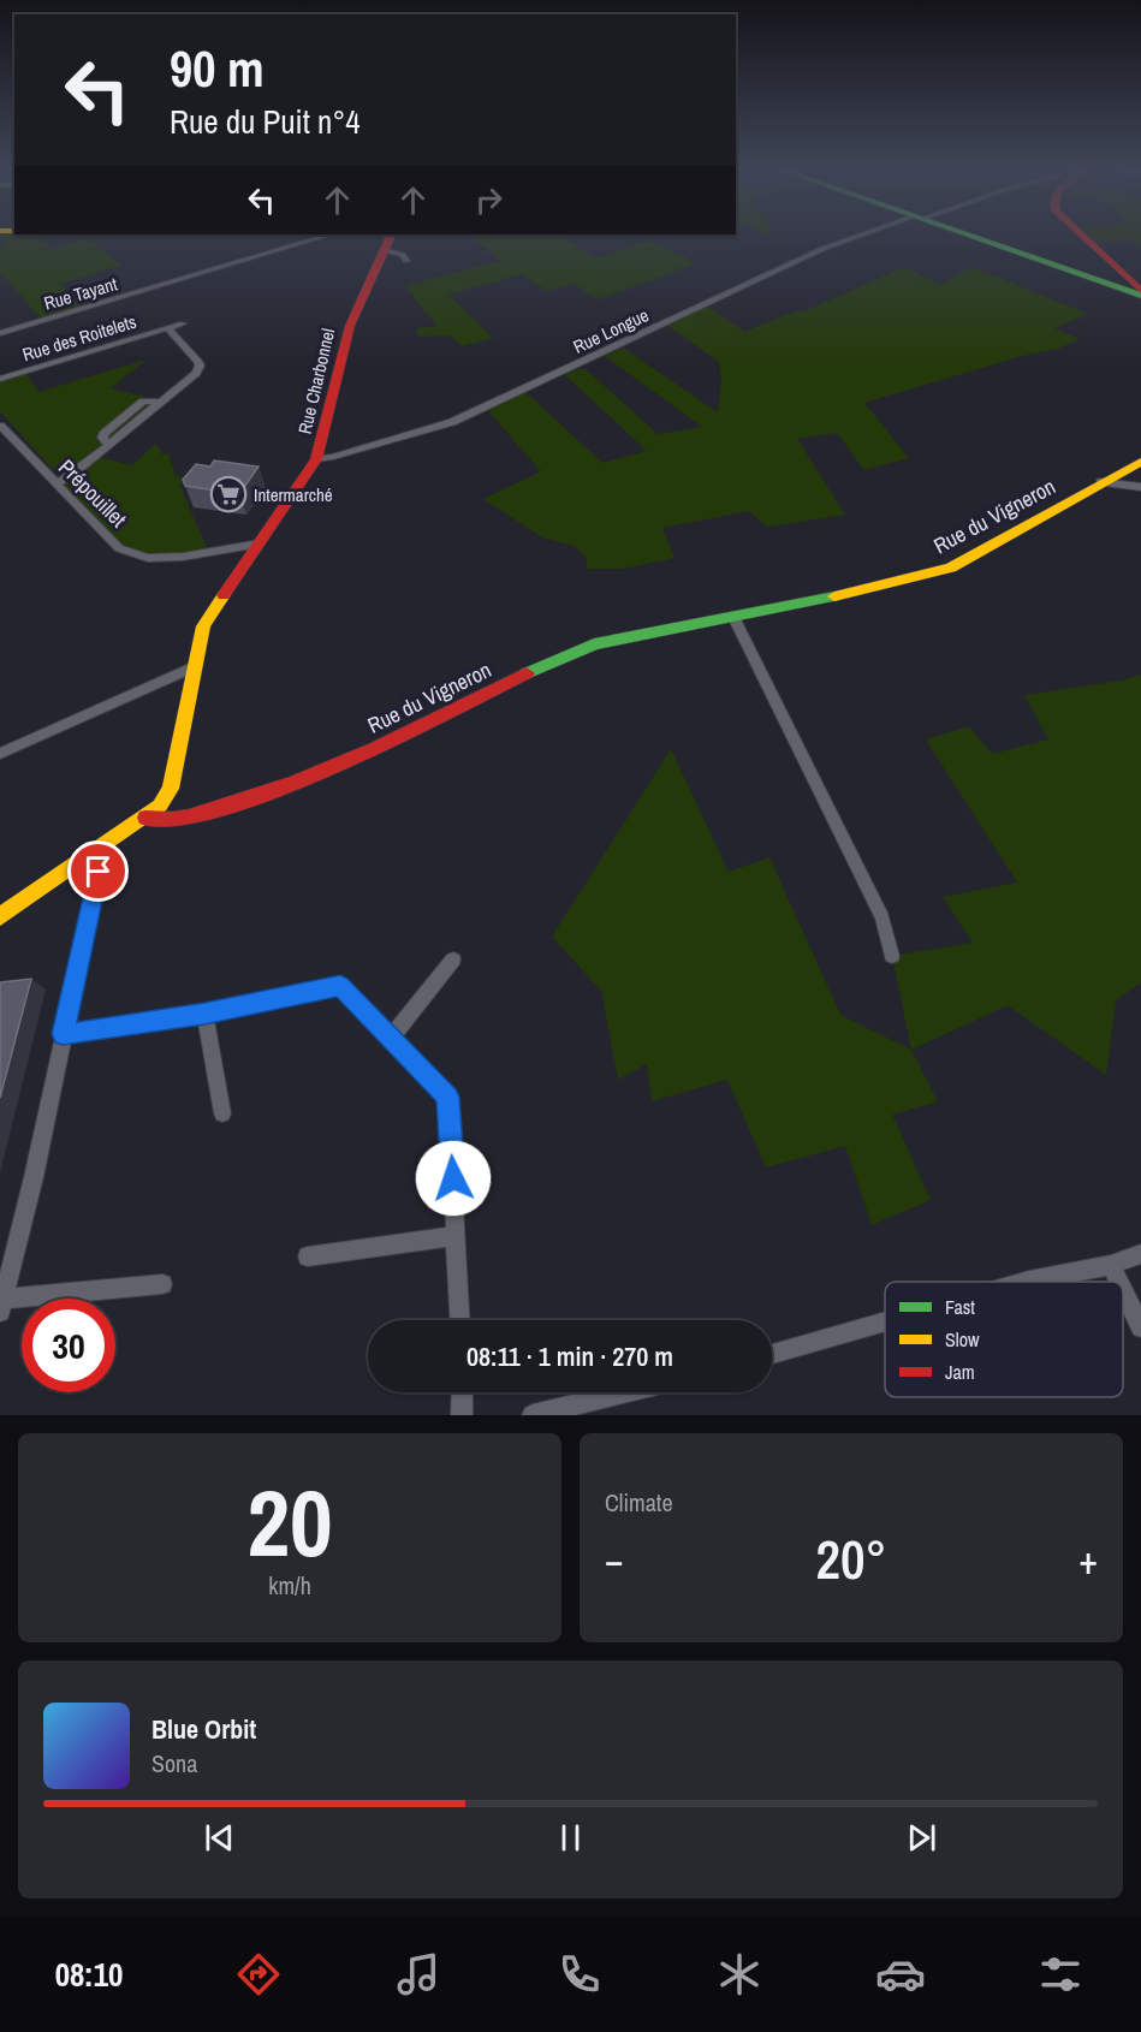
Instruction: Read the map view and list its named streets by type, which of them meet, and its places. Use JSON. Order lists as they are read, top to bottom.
{
  "streets": {
    "main road": ["Rue Charbonnel", "Rue du Vigneron"],
    "street": [
      "Rue Tayant",
      "Rue Longue",
      "Rue des Roitelets",
      "Prépouillet"
    ]
  },
  "crossings": [
    ["Rue Longue", "Rue Charbonnel"],
    ["Rue des Roitelets", "Prépouillet"],
    ["Rue Charbonnel", "Prépouillet"],
    ["Rue Charbonnel", "Rue du Vigneron"]
  ],
  "places": {
    "supermarket": ["Intermarché"]
  },
  "legend": ["Fast", "Slow", "Jam"],
  "page": {
    "turn": ["90 m", "Rue du Puit n°4"],
    "limit": "30",
    "trip": "08:11 · 1 min · 270 m",
    "tile": [
      ["20", "km/h"],
      "Climate"
    ],
    "heat": ["−", "20°", "+"],
    "song": ["Blue Orbit", "Sona"],
    "tabs": "08:10"
  }
}
